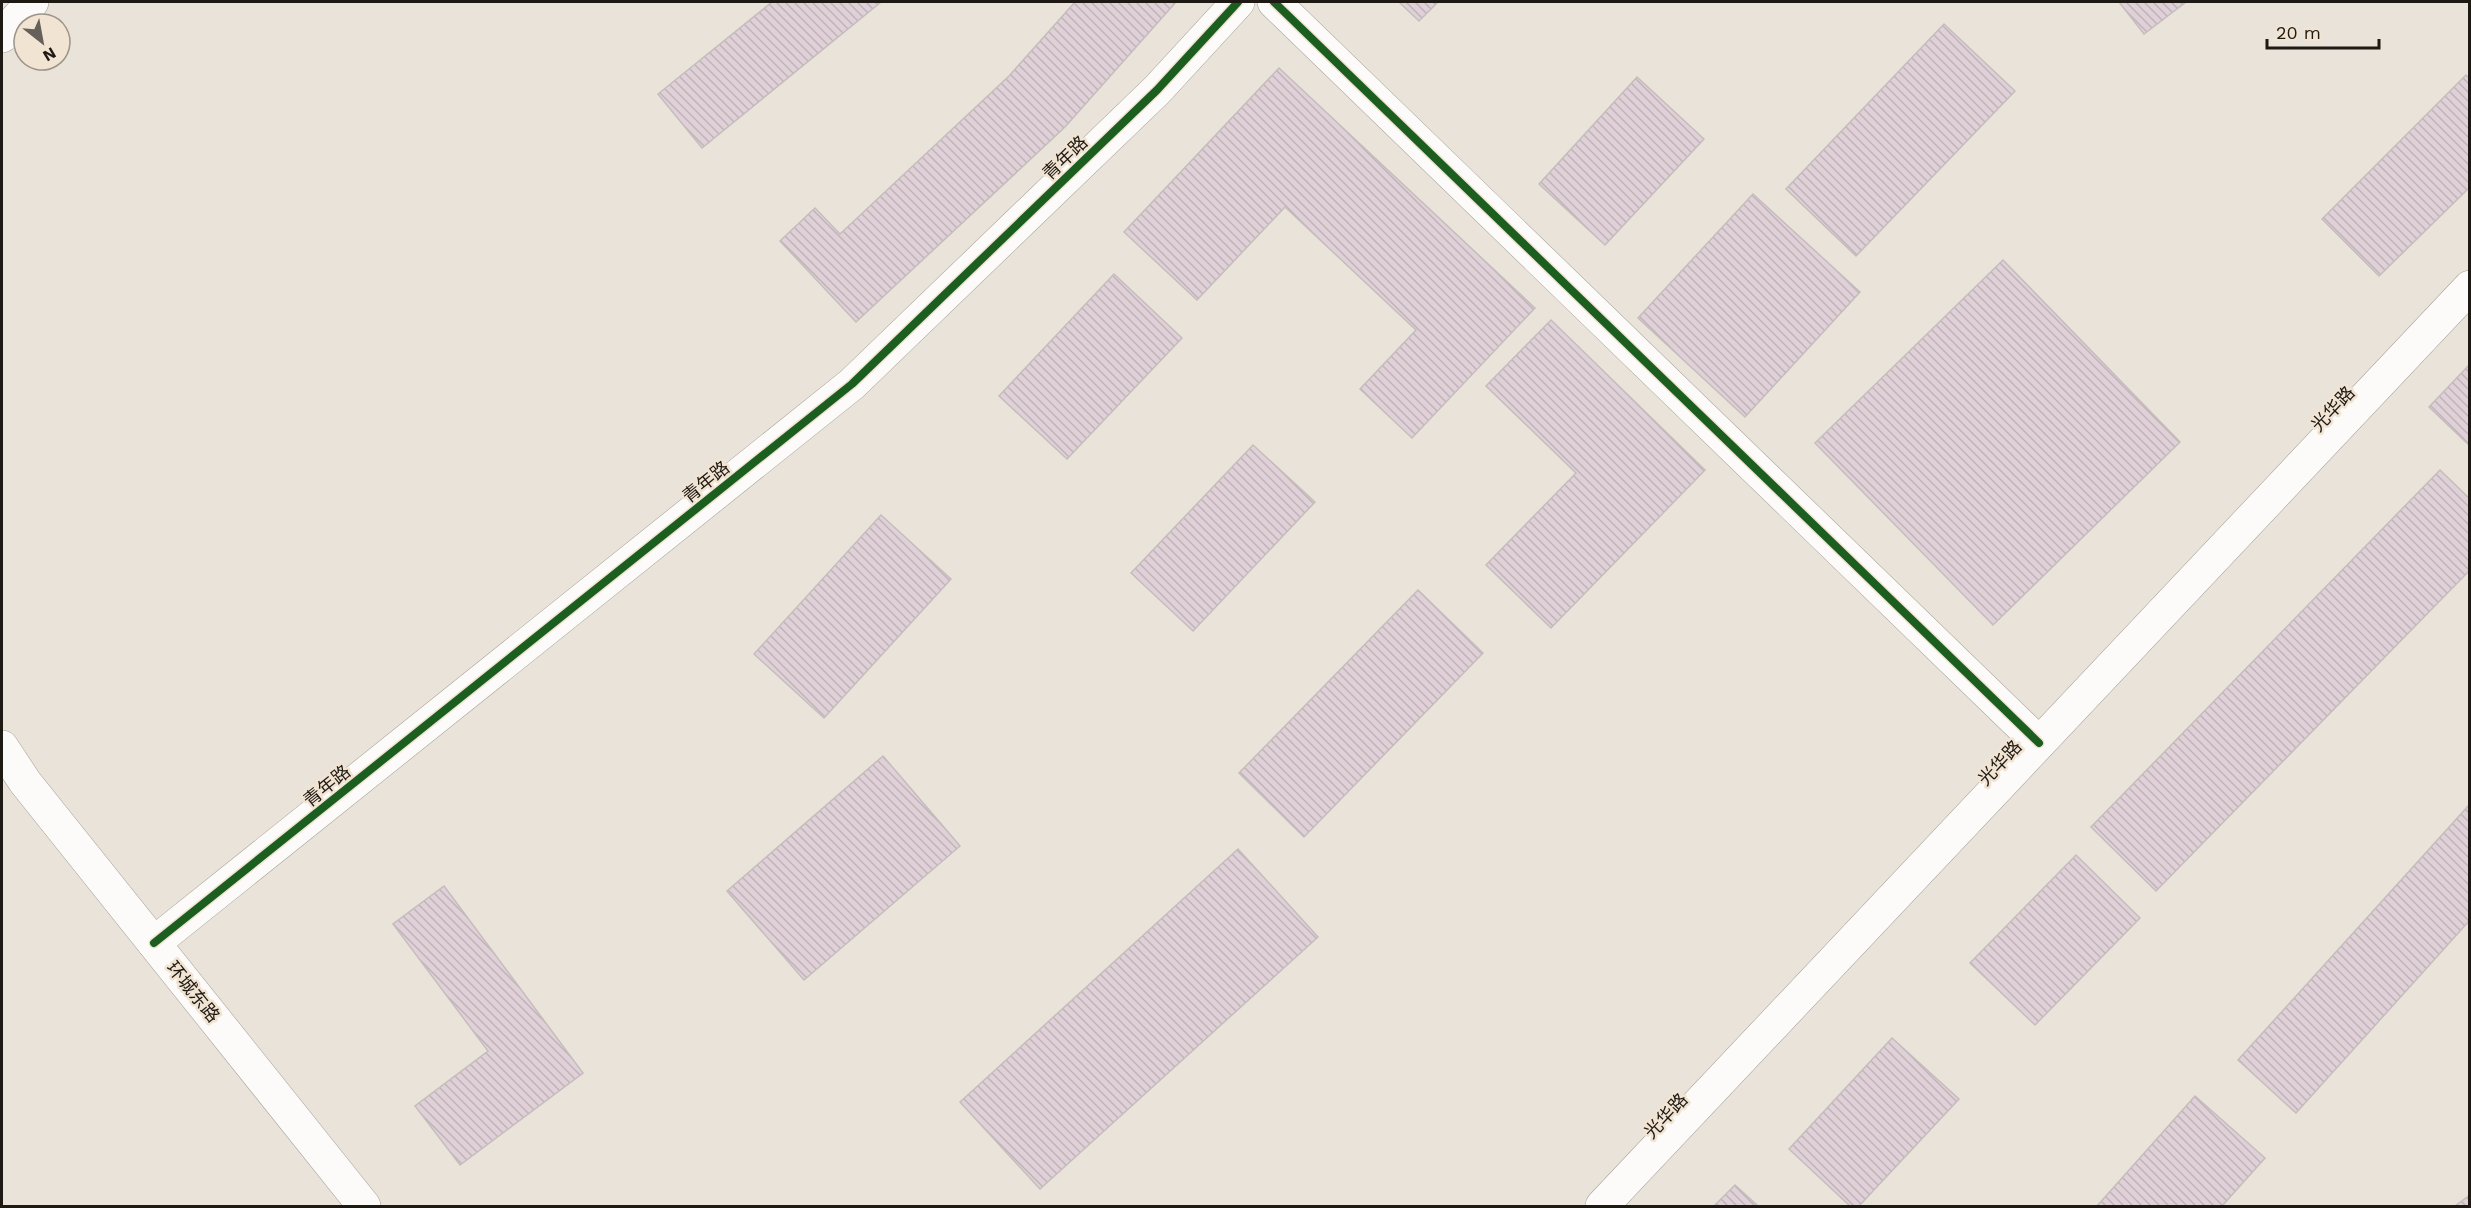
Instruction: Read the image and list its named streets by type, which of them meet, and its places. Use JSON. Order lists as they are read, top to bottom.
{
  "streets": {
    "street": ["青年路", "光华路", "环城东路"]
  },
  "crossings": [
    ["青年路", "环城东路"]
  ],
  "scale_bar": "20 m",
  "north": "bottom right"
}
